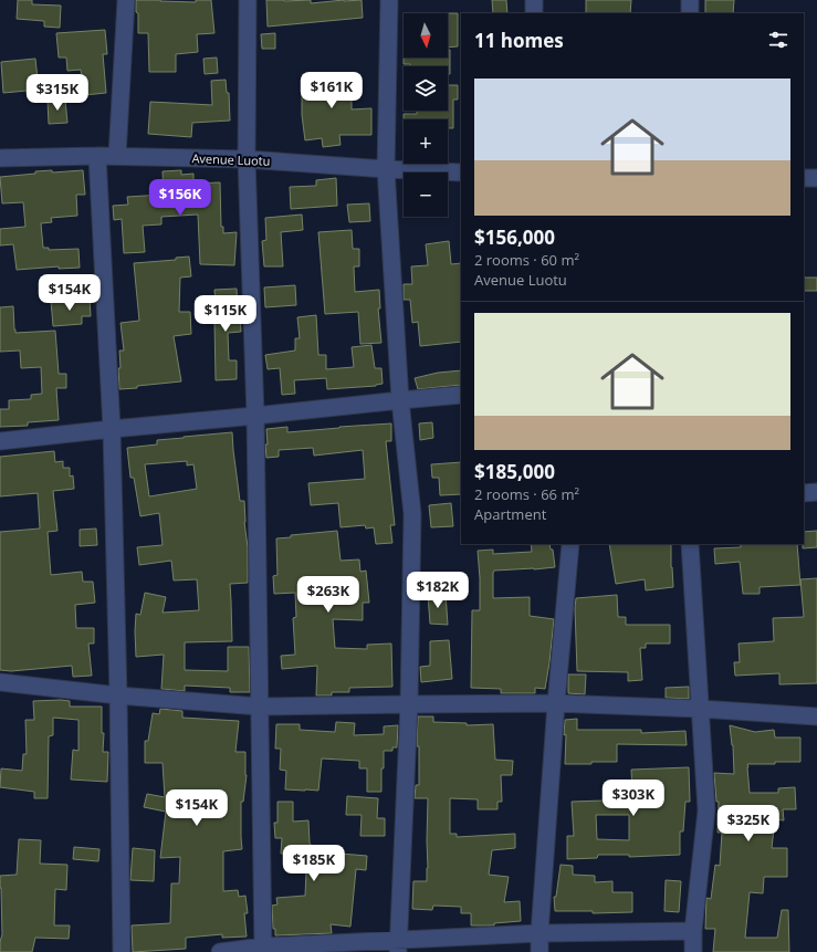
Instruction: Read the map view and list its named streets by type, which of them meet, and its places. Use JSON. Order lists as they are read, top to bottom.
{
  "streets": {
    "street": ["Avenue Luotu"]
  },
  "north": "bottom",
  "page": {
    "map_buttons": ["+", "−"],
    "heading": "11 homes",
    "list": [
      {
        "name": "$156,000",
        "note": "2 rooms · 60 m² · Avenue Luotu"
      },
      {
        "name": "$185,000",
        "note": "2 rooms · 66 m² · Apartment"
      }
    ],
    "price": [
      "$161K",
      "$315K",
      "$156K",
      "$154K",
      "$115K",
      "$182K",
      "$263K",
      "$303K",
      "$154K",
      "$325K",
      "$185K"
    ]
  }
}
